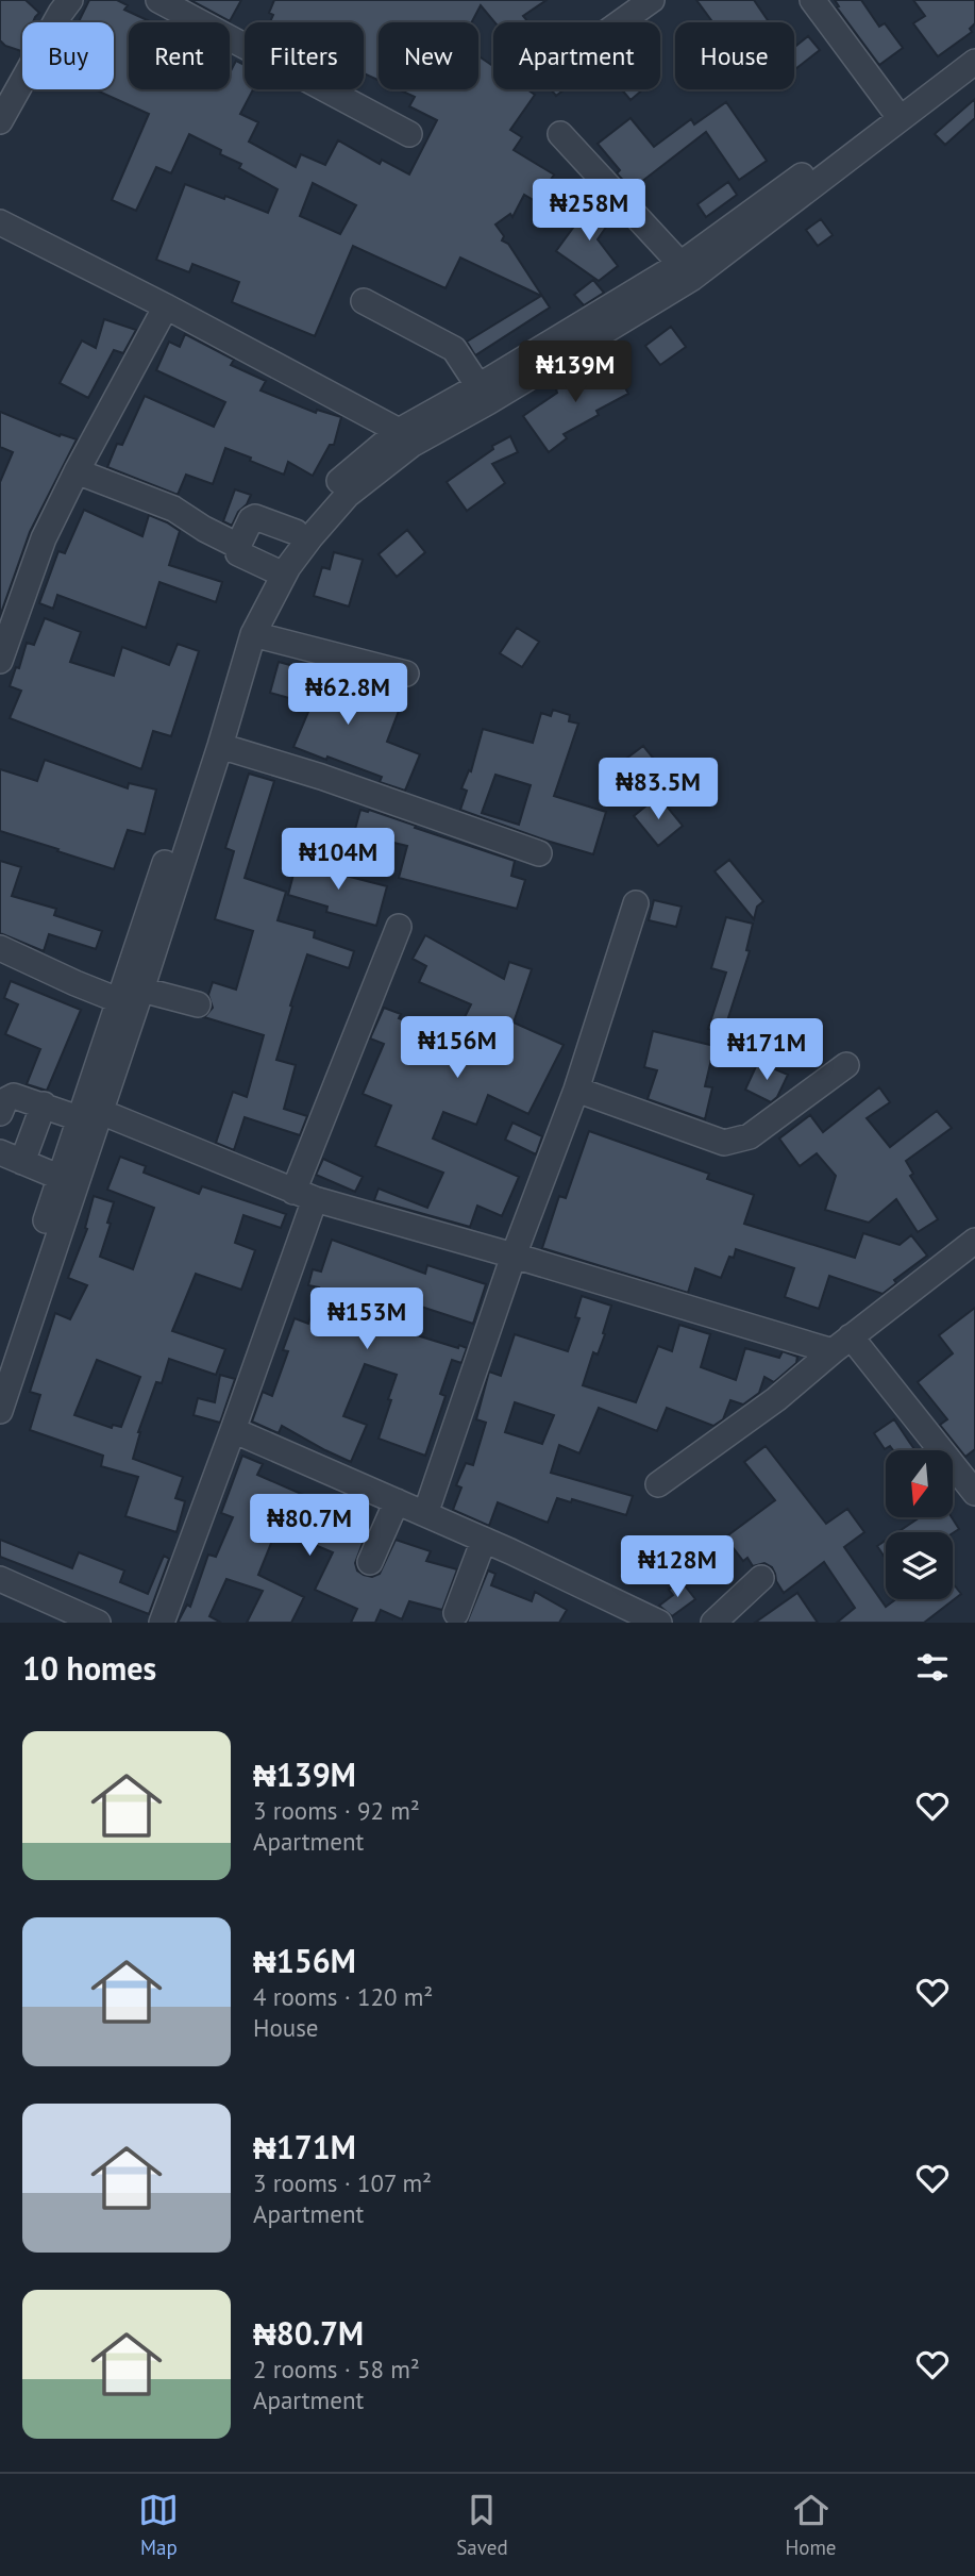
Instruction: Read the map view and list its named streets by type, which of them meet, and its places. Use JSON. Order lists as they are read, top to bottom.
{
  "north": "bottom",
  "page": {
    "chip": [
      "Buy",
      "Rent",
      "Filters",
      "New",
      "Apartment",
      "House"
    ],
    "price": [
      "₦258M",
      "₦139M",
      "₦62.8M",
      "₦83.5M",
      "₦104M",
      "₦156M",
      "₦171M",
      "₦153M",
      "₦80.7M",
      "₦128M"
    ],
    "heading": "10 homes",
    "list": [
      {
        "name": "₦139M",
        "note": "3 rooms · 92 m² · Apartment"
      },
      {
        "name": "₦156M",
        "note": "4 rooms · 120 m² · House"
      },
      {
        "name": "₦171M",
        "note": "3 rooms · 107 m² · Apartment"
      },
      {
        "name": "₦80.7M",
        "note": "2 rooms · 58 m² · Apartment"
      }
    ],
    "tabs": ["Map", "Saved", "Home"]
  }
}
